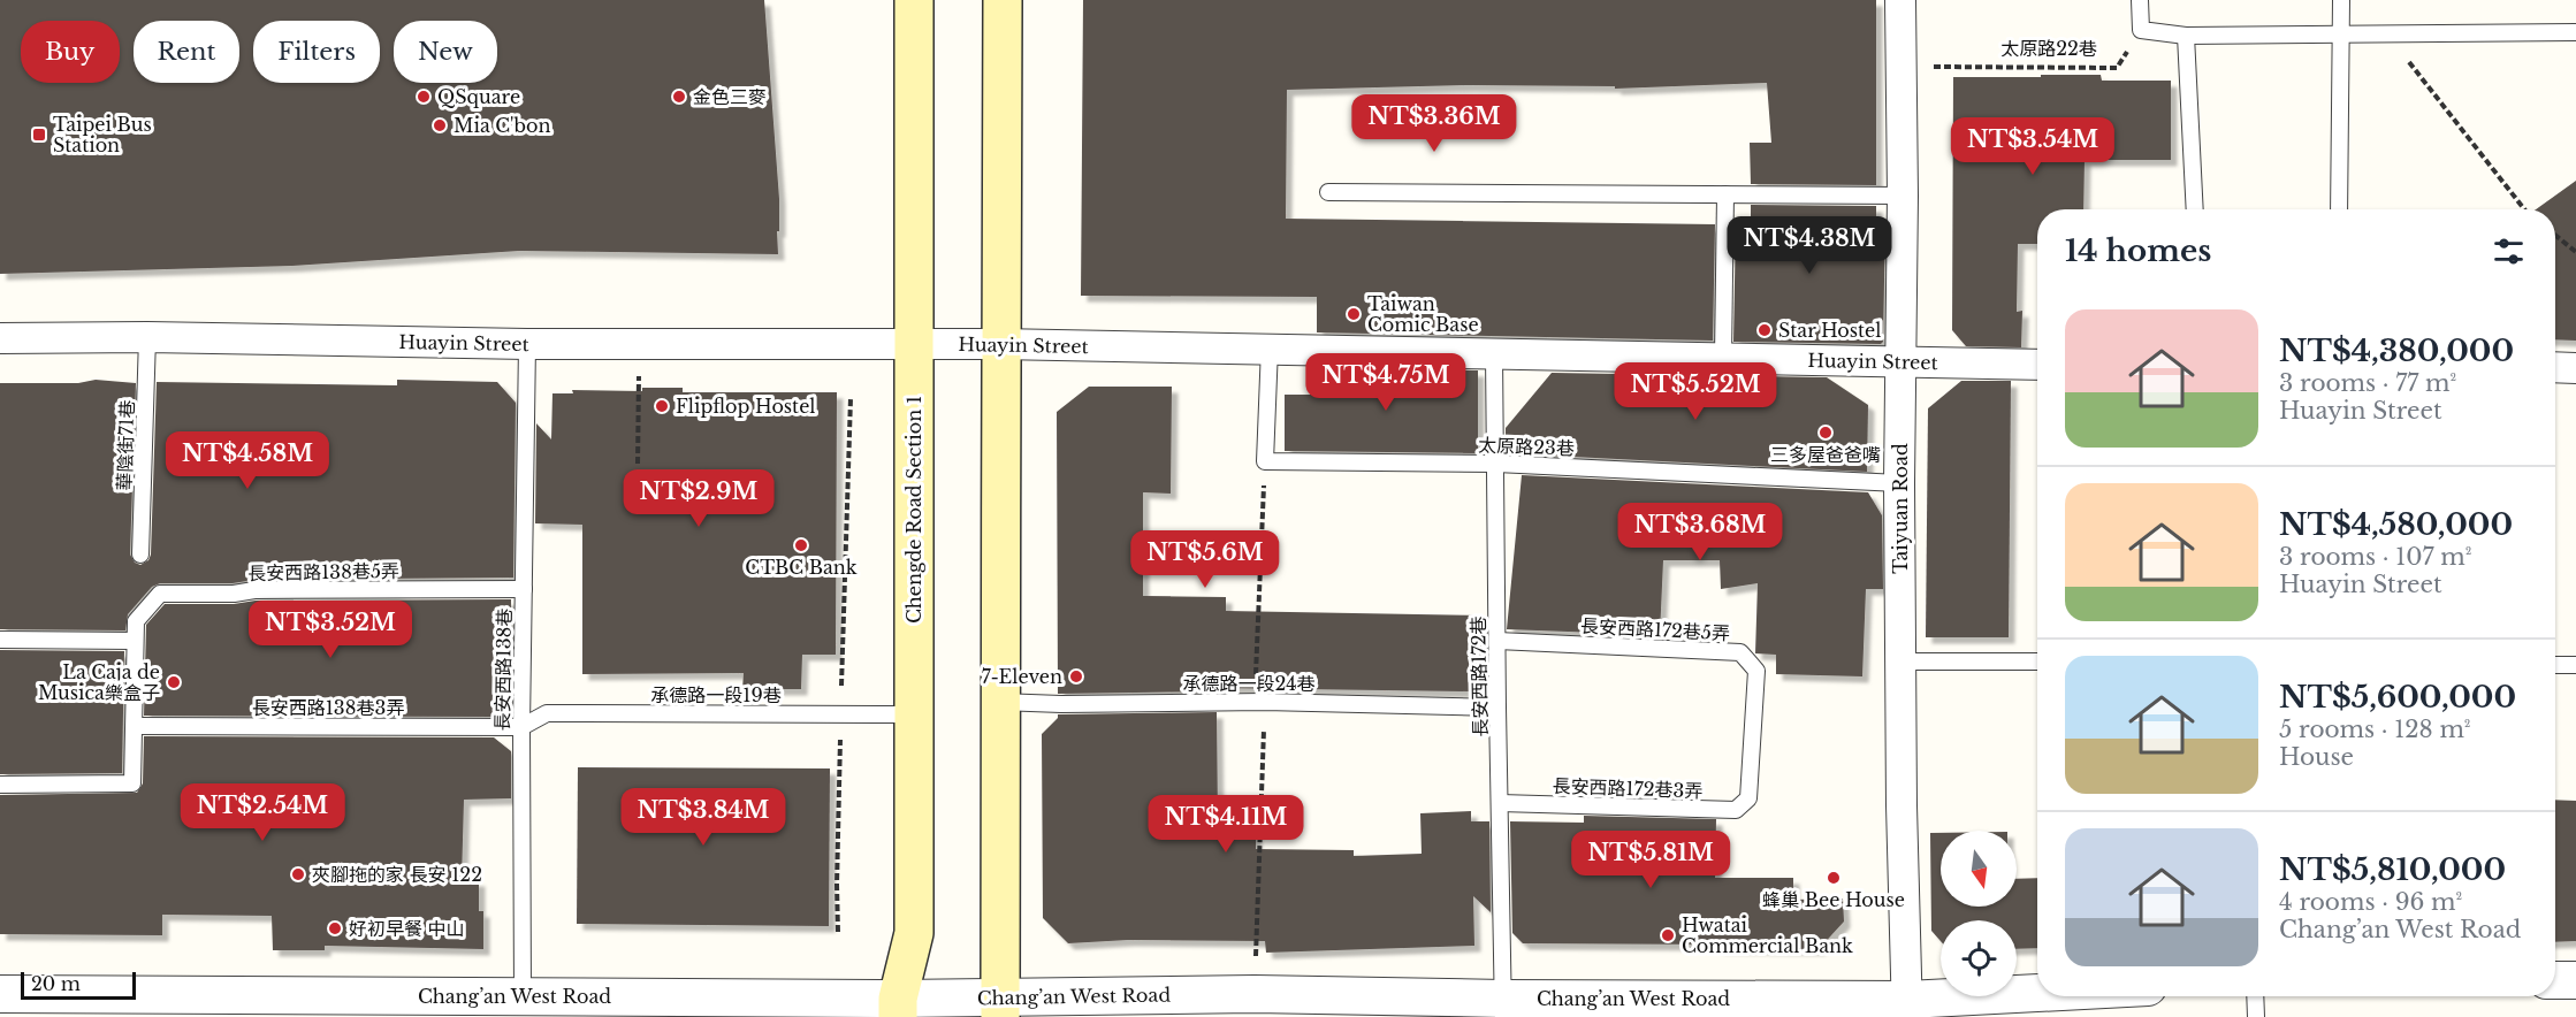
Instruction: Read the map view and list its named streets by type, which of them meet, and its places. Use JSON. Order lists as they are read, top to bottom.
{
  "streets": {
    "main road": ["Chengde Road Section 1"],
    "street": ["Huayin Street", "Taiyuan Road", "Chang’an West Road"],
    "lane": [
      "華陰街71巷",
      "太原路23巷",
      "長安西路138巷5弄",
      "長安西路172巷5弄",
      "長安西路138巷",
      "長安西路172巷",
      "承德路一段24巷",
      "承德路一段19巷",
      "長安西路138巷3弄",
      "長安西路172巷3弄"
    ],
    "path": ["太原路22巷"]
  },
  "crossings": [
    ["太原路22巷", "Taiyuan Road"],
    ["Huayin Street", "華陰街71巷"],
    ["Huayin Street", "Taiyuan Road"],
    ["Huayin Street", "Chengde Road Section 1"],
    ["Huayin Street", "長安西路138巷"],
    ["Huayin Street", "長安西路172巷"],
    ["太原路23巷", "Taiyuan Road"],
    ["太原路23巷", "長安西路172巷"],
    ["Taiyuan Road", "Chang’an West Road"],
    ["Chengde Road Section 1", "承德路一段19巷"],
    ["Chengde Road Section 1", "Chang’an West Road"],
    ["長安西路138巷5弄", "長安西路138巷"],
    ["長安西路172巷5弄", "長安西路172巷"],
    ["長安西路172巷5弄", "長安西路172巷3弄"],
    ["長安西路138巷", "承德路一段19巷"],
    ["長安西路138巷", "長安西路138巷3弄"],
    ["長安西路138巷", "Chang’an West Road"],
    ["長安西路172巷", "承德路一段24巷"],
    ["長安西路172巷", "長安西路172巷3弄"],
    ["長安西路172巷", "Chang’an West Road"],
    ["承德路一段19巷", "長安西路138巷3弄"]
  ],
  "places": {
    "other": [
      "QSquare",
      "金色三麥",
      "Mia C'bon",
      "Taiwan Comic Base",
      "Star Hostel",
      "Flipflop Hostel",
      "三多屋爸爸嘴",
      "CTBC Bank",
      "7-Eleven",
      "La Caja de Musica樂盒子",
      "夾腳拖的家 長安 122",
      "蜂巢 Bee House",
      "好初早餐 中山",
      "Hwatai Commercial Bank"
    ],
    "transit": ["Taipei Bus Station"]
  },
  "scale_bar": "20 m",
  "north": "bottom",
  "page": {
    "chip": [
      "Buy",
      "Rent",
      "Filters",
      "New"
    ],
    "price": [
      "NT$3.36M",
      "NT$3.54M",
      "NT$4.38M",
      "NT$4.75M",
      "NT$5.52M",
      "NT$4.58M",
      "NT$2.9M",
      "NT$3.68M",
      "NT$5.6M",
      "NT$3.52M",
      "NT$2.54M",
      "NT$3.84M",
      "NT$4.11M",
      "NT$5.81M"
    ],
    "heading": "14 homes",
    "list": [
      {
        "name": "NT$4,380,000",
        "note": "3 rooms · 77 m² · Huayin Street"
      },
      {
        "name": "NT$4,580,000",
        "note": "3 rooms · 107 m² · Huayin Street"
      },
      {
        "name": "NT$5,600,000",
        "note": "5 rooms · 128 m² · House"
      },
      {
        "name": "NT$5,810,000",
        "note": "4 rooms · 96 m² · Chang’an West Road"
      }
    ],
    "scale": "20 m"
  }
}
